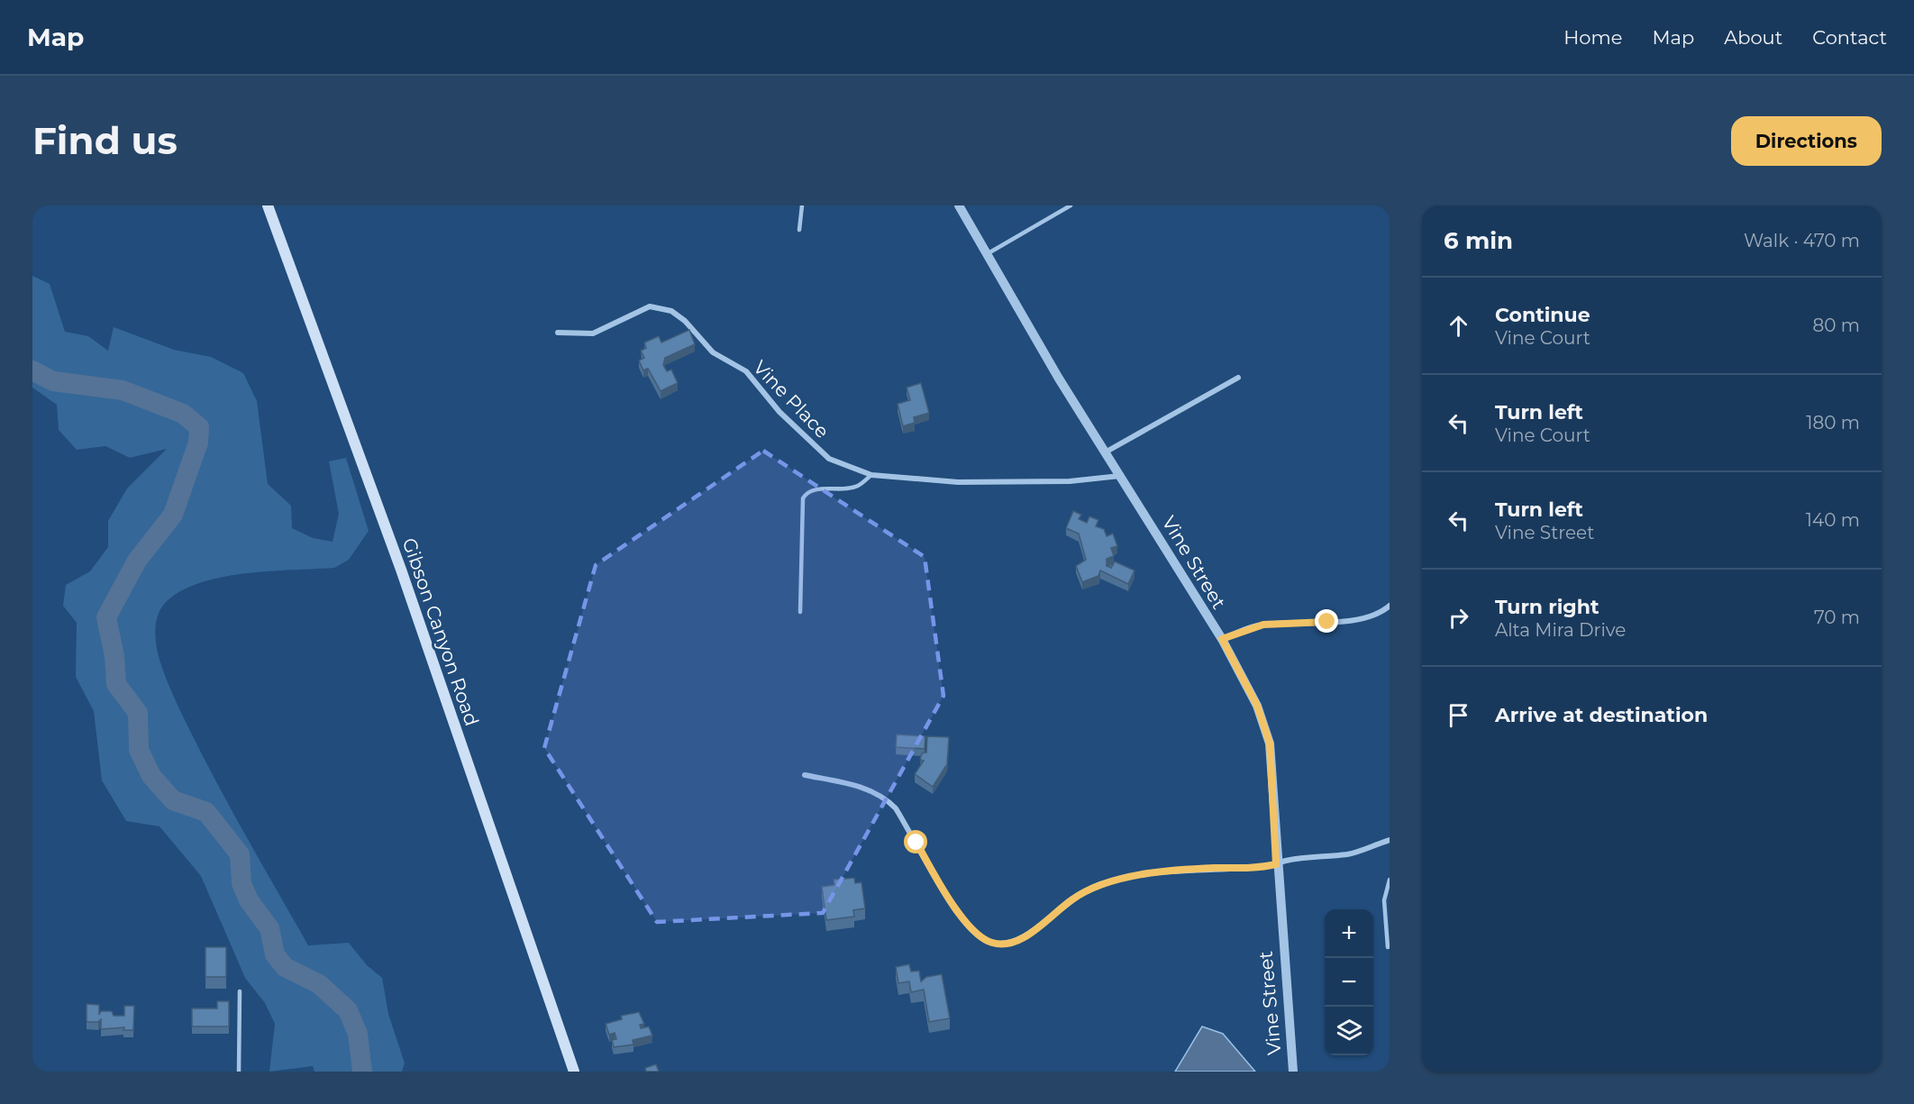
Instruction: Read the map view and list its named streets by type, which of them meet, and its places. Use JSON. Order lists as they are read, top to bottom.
{
  "streets": {
    "main road": ["Gibson Canyon Road"],
    "street": ["Vine Place", "Vine Street"]
  },
  "crossings": [
    ["Vine Place", "Vine Street"]
  ],
  "page": {
    "header": "Map",
    "nav": [
      "Home",
      "Map",
      "About",
      "Contact"
    ],
    "buttons": "Directions",
    "title": "Find us",
    "heading": ["6 min", "Walk · 470 m"],
    "list": [
      ["Continue", "Vine Court", "80 m"],
      ["Turn left", "Vine Court", "180 m"],
      ["Turn left", "Vine Street", "140 m"],
      ["Turn right", "Alta Mira Drive", "70 m"],
      "Arrive at destination"
    ],
    "map_buttons": ["+", "−"]
  }
}
